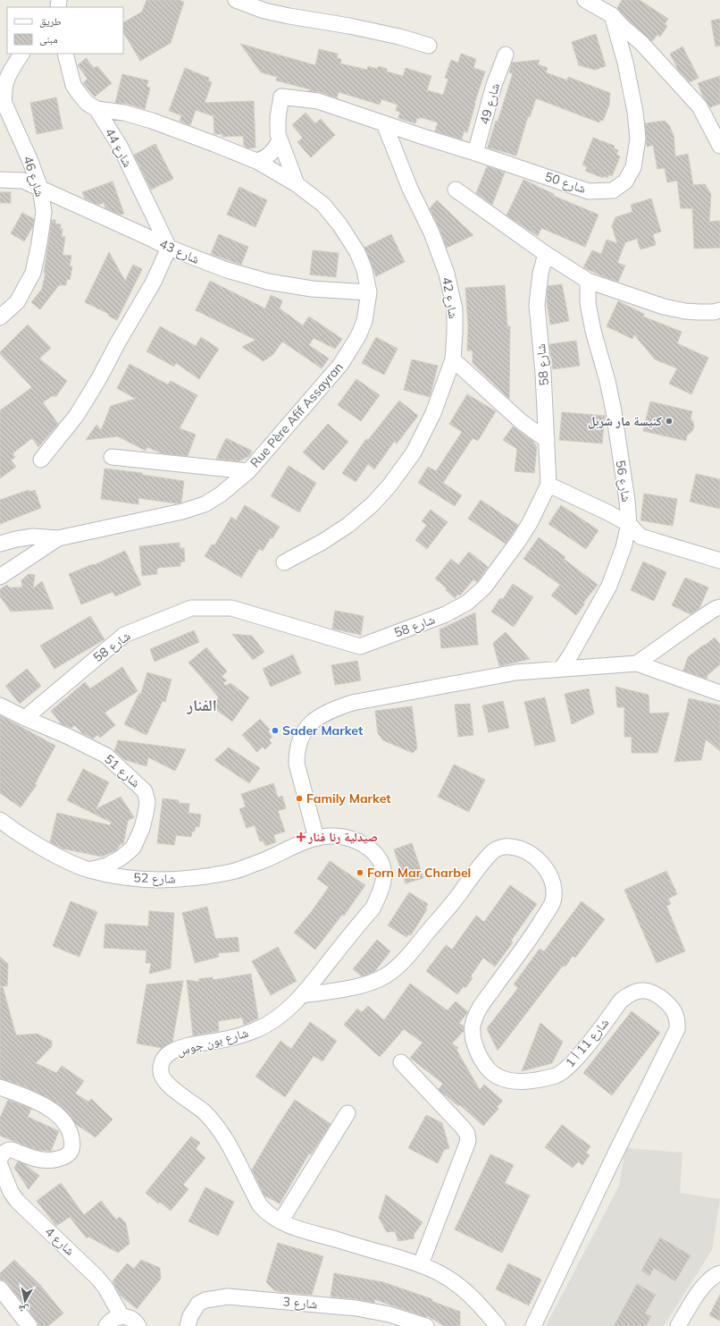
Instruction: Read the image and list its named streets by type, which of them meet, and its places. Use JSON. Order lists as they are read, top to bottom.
{
  "streets": {
    "street": [
      "شارع 49",
      "شارع 44",
      "شارع 46",
      "شارع 50",
      "شارع 43",
      "شارع 42",
      "شارع 58",
      "Rue Père Afif Assayran",
      "شارع 56",
      "شارع 51",
      "شارع 52",
      "شارع بون جوس",
      "شارع 11 أ 1",
      "شارع 4",
      "شارع 3"
    ]
  },
  "crossings": [
    ["شارع 49", "شارع 50"],
    ["شارع 44", "شارع 43"],
    ["شارع 44", "Rue Père Afif Assayran"],
    ["شارع 46", "شارع 43"],
    ["شارع 50", "شارع 42"],
    ["شارع 50", "Rue Père Afif Assayran"],
    ["شارع 43", "Rue Père Afif Assayran"],
    ["شارع 58", "شارع 51"],
    ["شارع 51", "شارع 52"],
    ["شارع 52", "شارع بون جوس"],
    ["شارع بون جوس", "شارع 11 أ 1"]
  ],
  "districts": ["الفنار"],
  "places": {
    "other": [
      "كنيسة مار شربل",
      "Sader Market",
      "Family Market",
      "Forn Mar Charbel"
    ],
    "health": ["صيدلية رنا فنار"]
  },
  "legend": ["طريق", "مبنى"],
  "north": "bottom"
}
